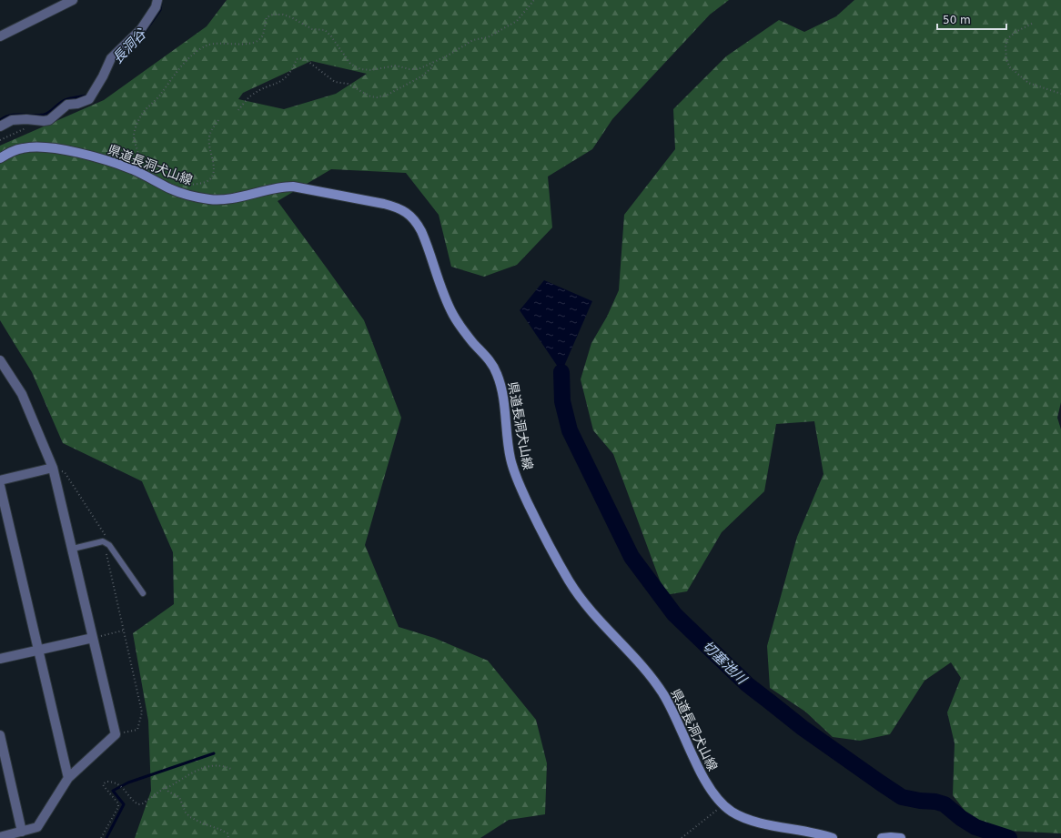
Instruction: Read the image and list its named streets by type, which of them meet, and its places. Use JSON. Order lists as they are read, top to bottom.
{
  "streets": {
    "main road": ["県道長洞犬山線"]
  },
  "water": ["長洞谷", "切塞池川"],
  "scale_bar": "50 m"
}
